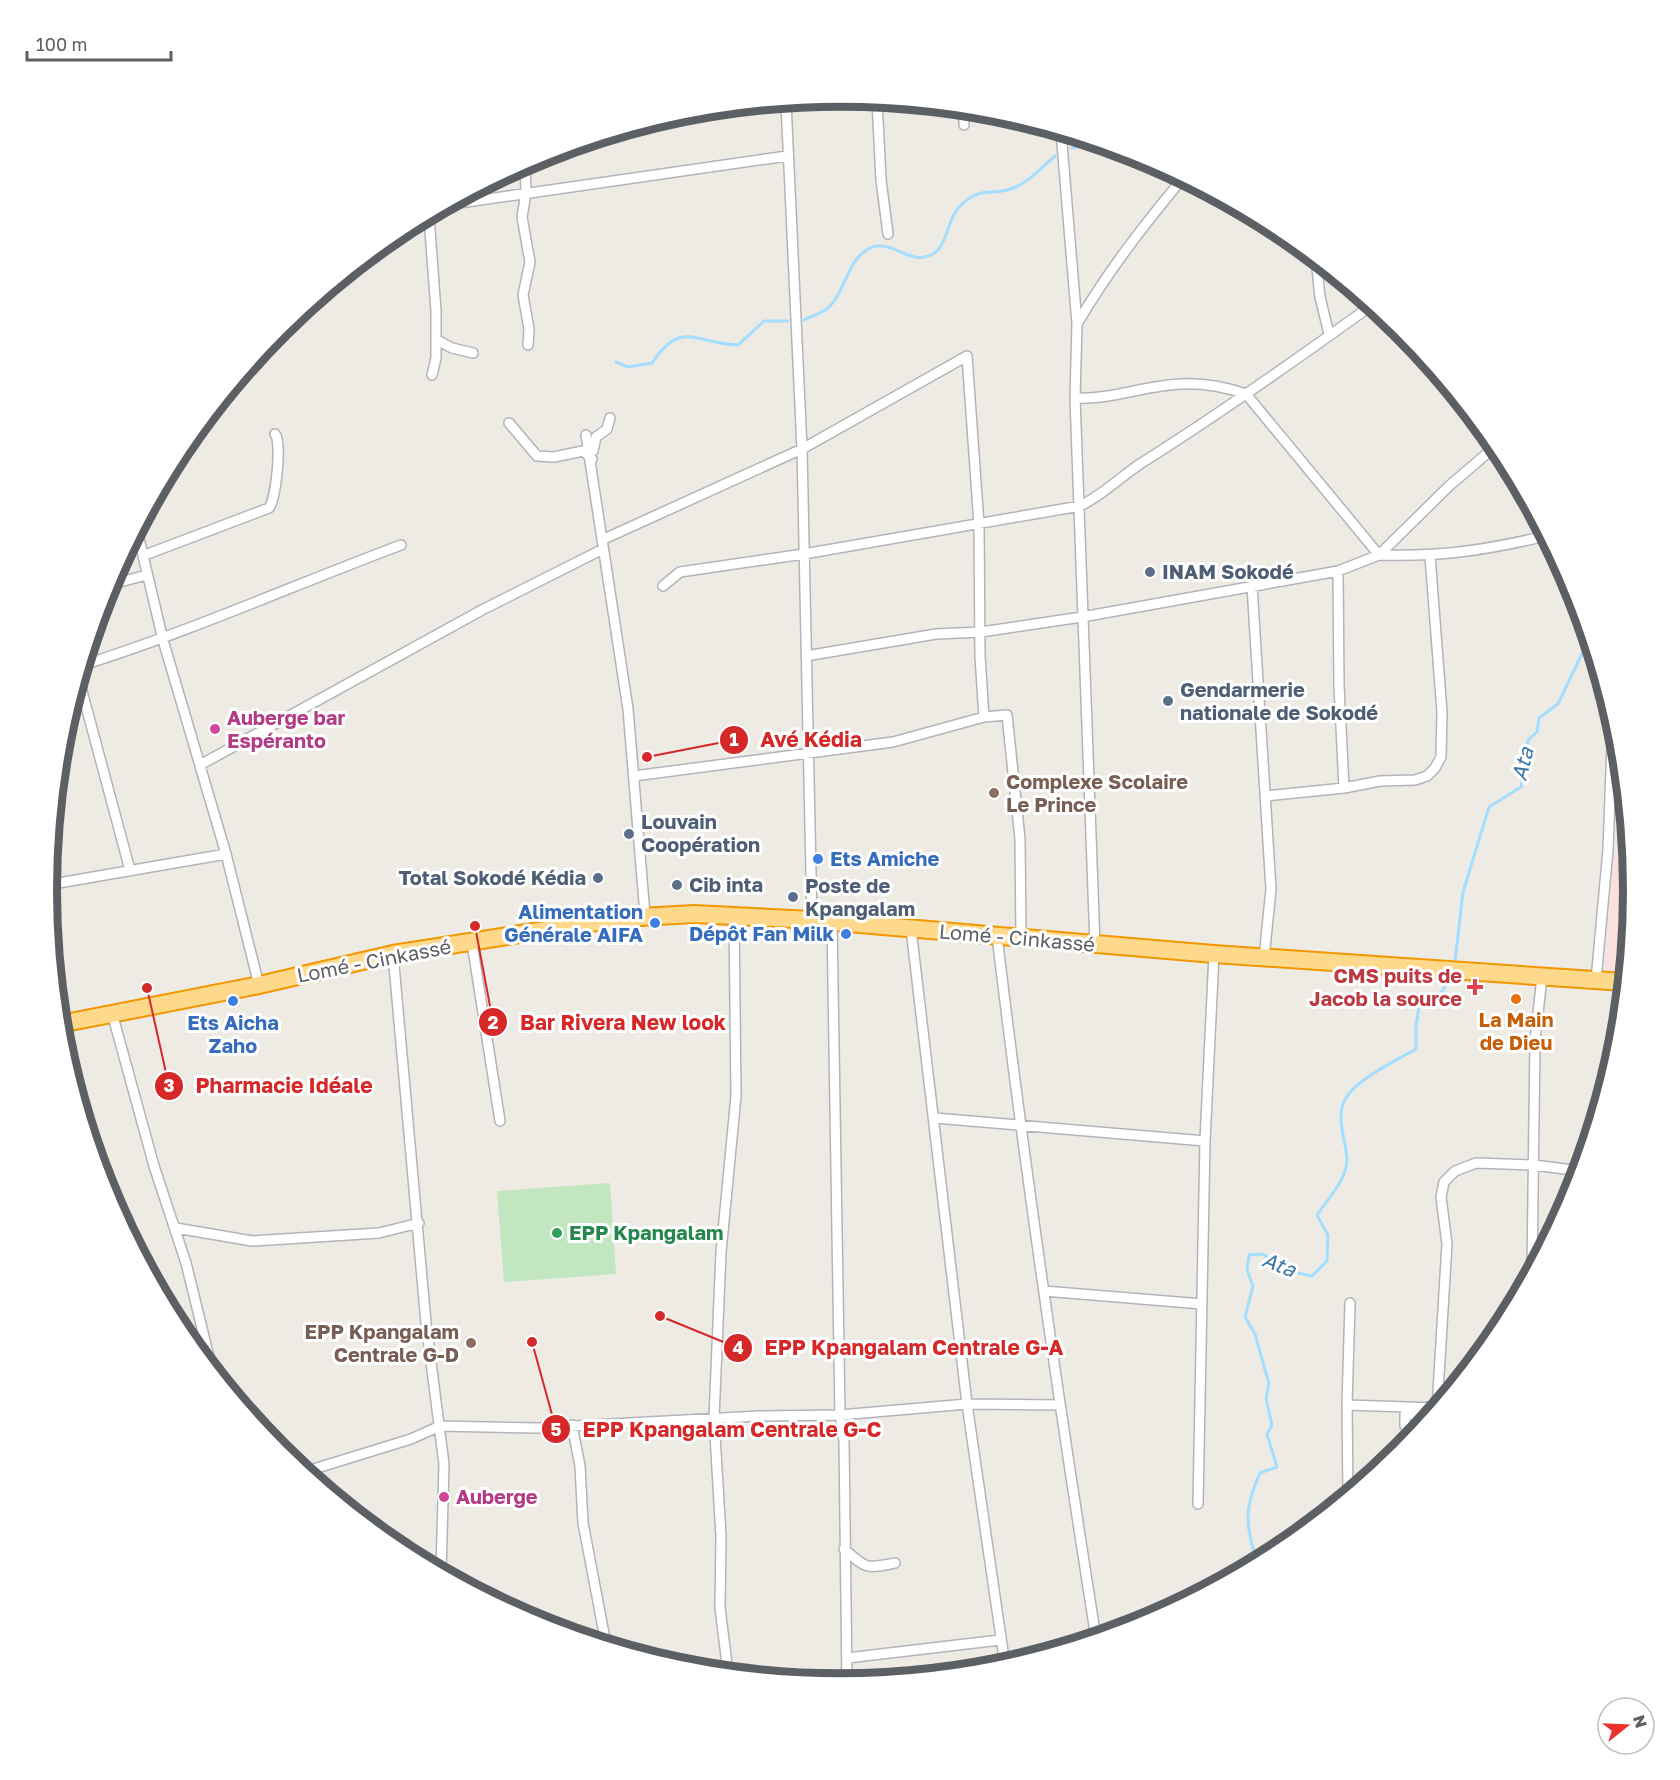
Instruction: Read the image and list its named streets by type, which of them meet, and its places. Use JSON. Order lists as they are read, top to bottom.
{
  "streets": {
    "highway": ["Lomé - Cinkassé"]
  },
  "water": ["Ata"],
  "places": {
    "other": [
      "INAM Sokodé",
      "Gendarmerie nationale de Sokodé",
      "Auberge bar Espéranto",
      "Avé Kédia",
      "Complexe Scolaire Le Prince",
      "Louvain Coopération",
      "Ets Amiche",
      "Total Sokodé Kédia",
      "Cib inta",
      "Poste de Kpangalam",
      "Alimentation Générale AIFA",
      "Bar Rivera New look",
      "Dépôt Fan Milk",
      "Pharmacie Idéale",
      "La Main de Dieu",
      "Ets Aicha Zaho",
      "EPP Kpangalam",
      "EPP Kpangalam Centrale G-A",
      "EPP Kpangalam Centrale G-C",
      "EPP Kpangalam Centrale G-D",
      "Auberge"
    ],
    "health": ["CMS puits de Jacob la source"]
  },
  "scale_bar": "100 m",
  "north": "right"
}
